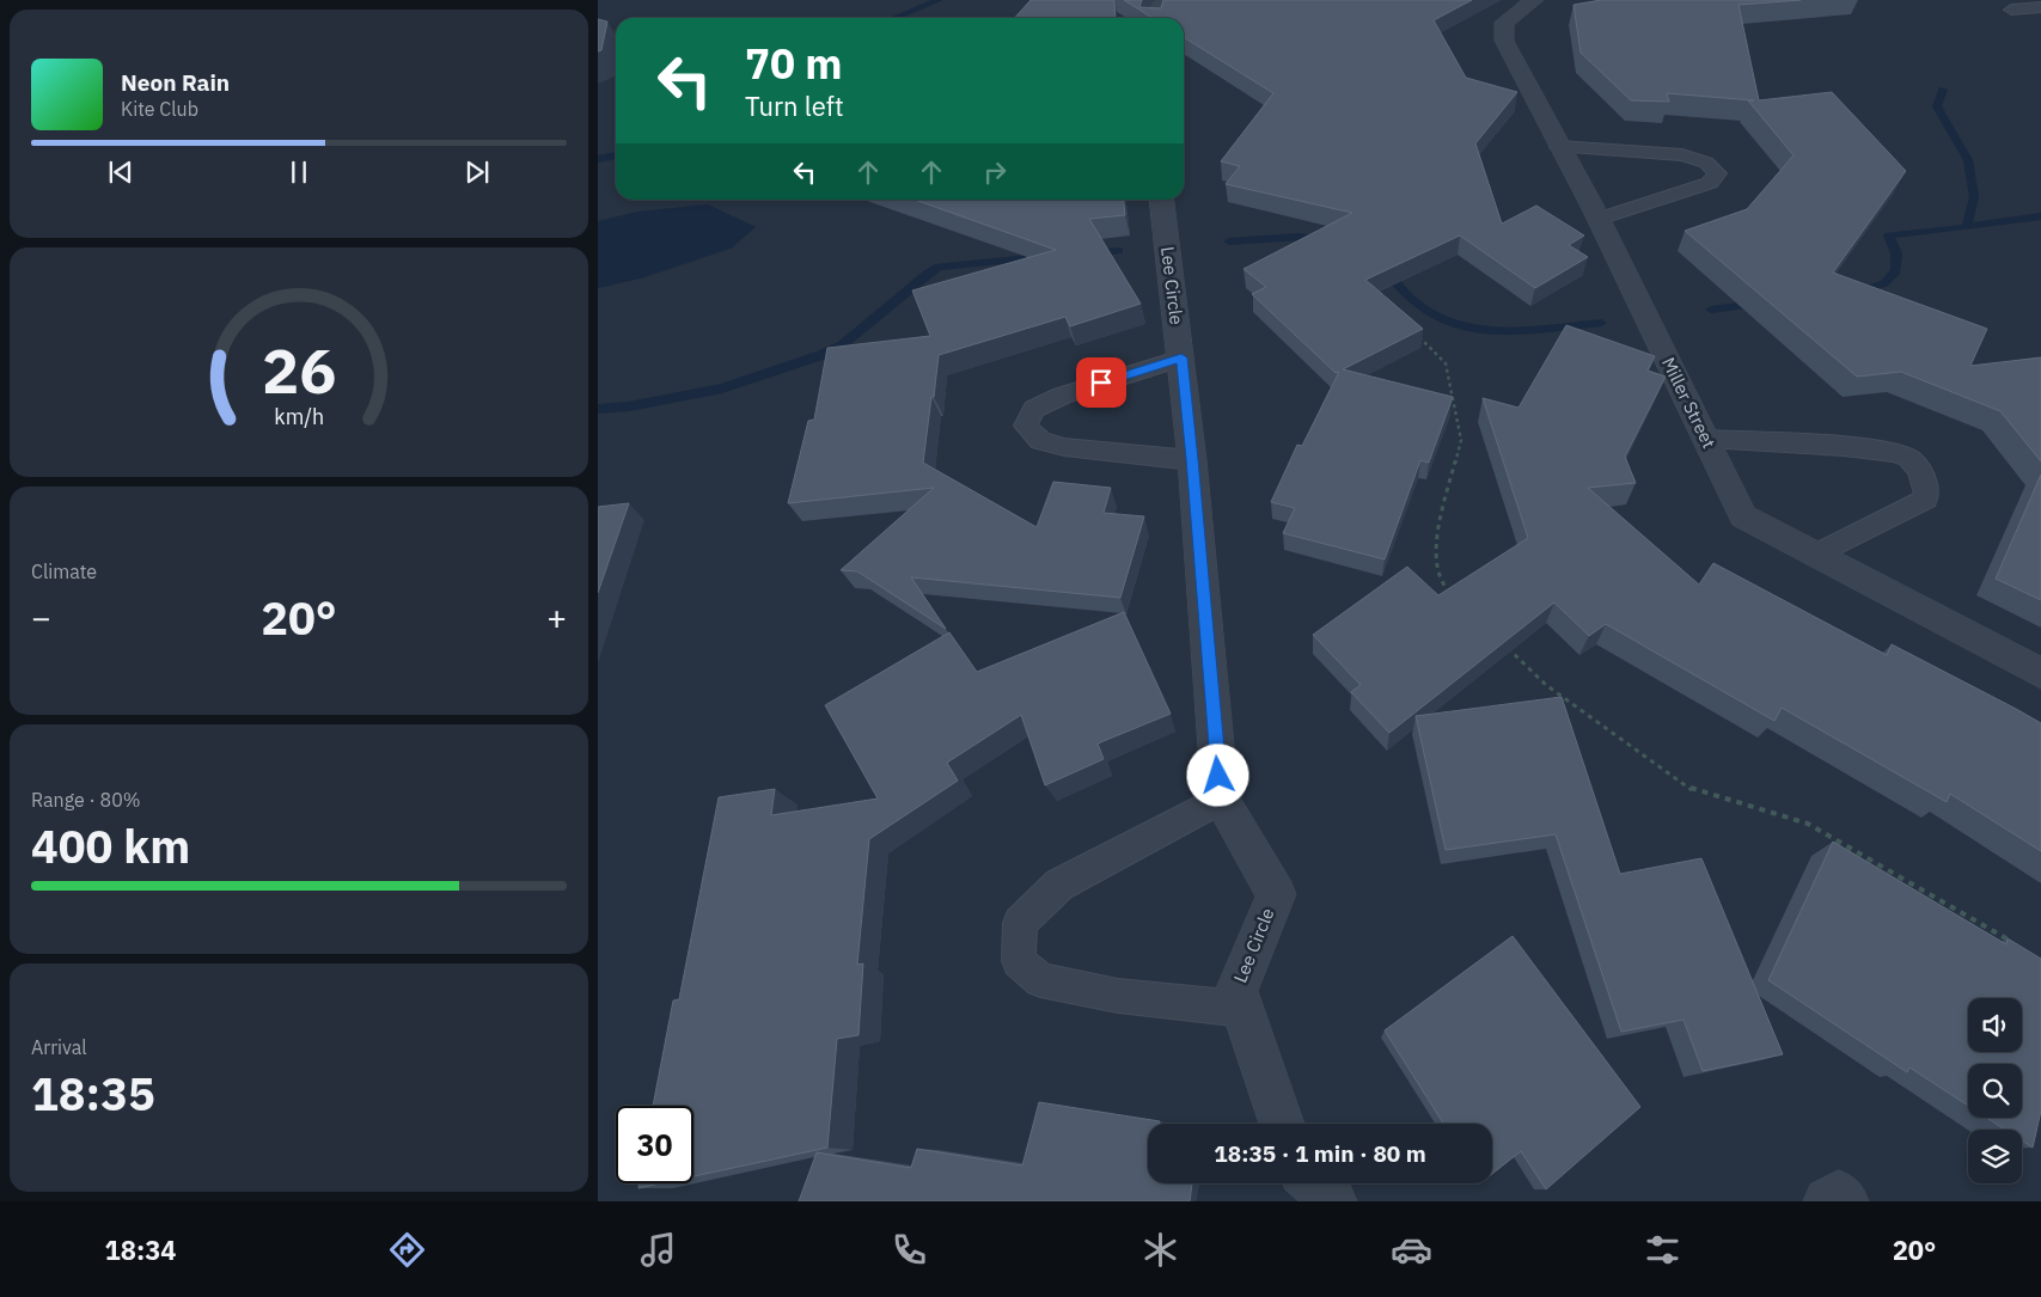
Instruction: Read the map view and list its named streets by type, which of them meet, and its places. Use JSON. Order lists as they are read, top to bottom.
{
  "streets": {
    "street": ["Lee Circle", "Miller Street"]
  },
  "page": {
    "turn": ["70 m", "Turn left"],
    "song": ["Neon Rain", "Kite Club"],
    "tile": [
      "Climate",
      ["Range · 80%", "400 km"],
      ["Arrival", "18:35"]
    ],
    "heat": ["−", "20°", "+"],
    "limit": "30",
    "trip": "18:35 · 1 min · 80 m",
    "tabs": ["18:34", "20°"],
    "gauge": ["26", "km/h"]
  }
}
